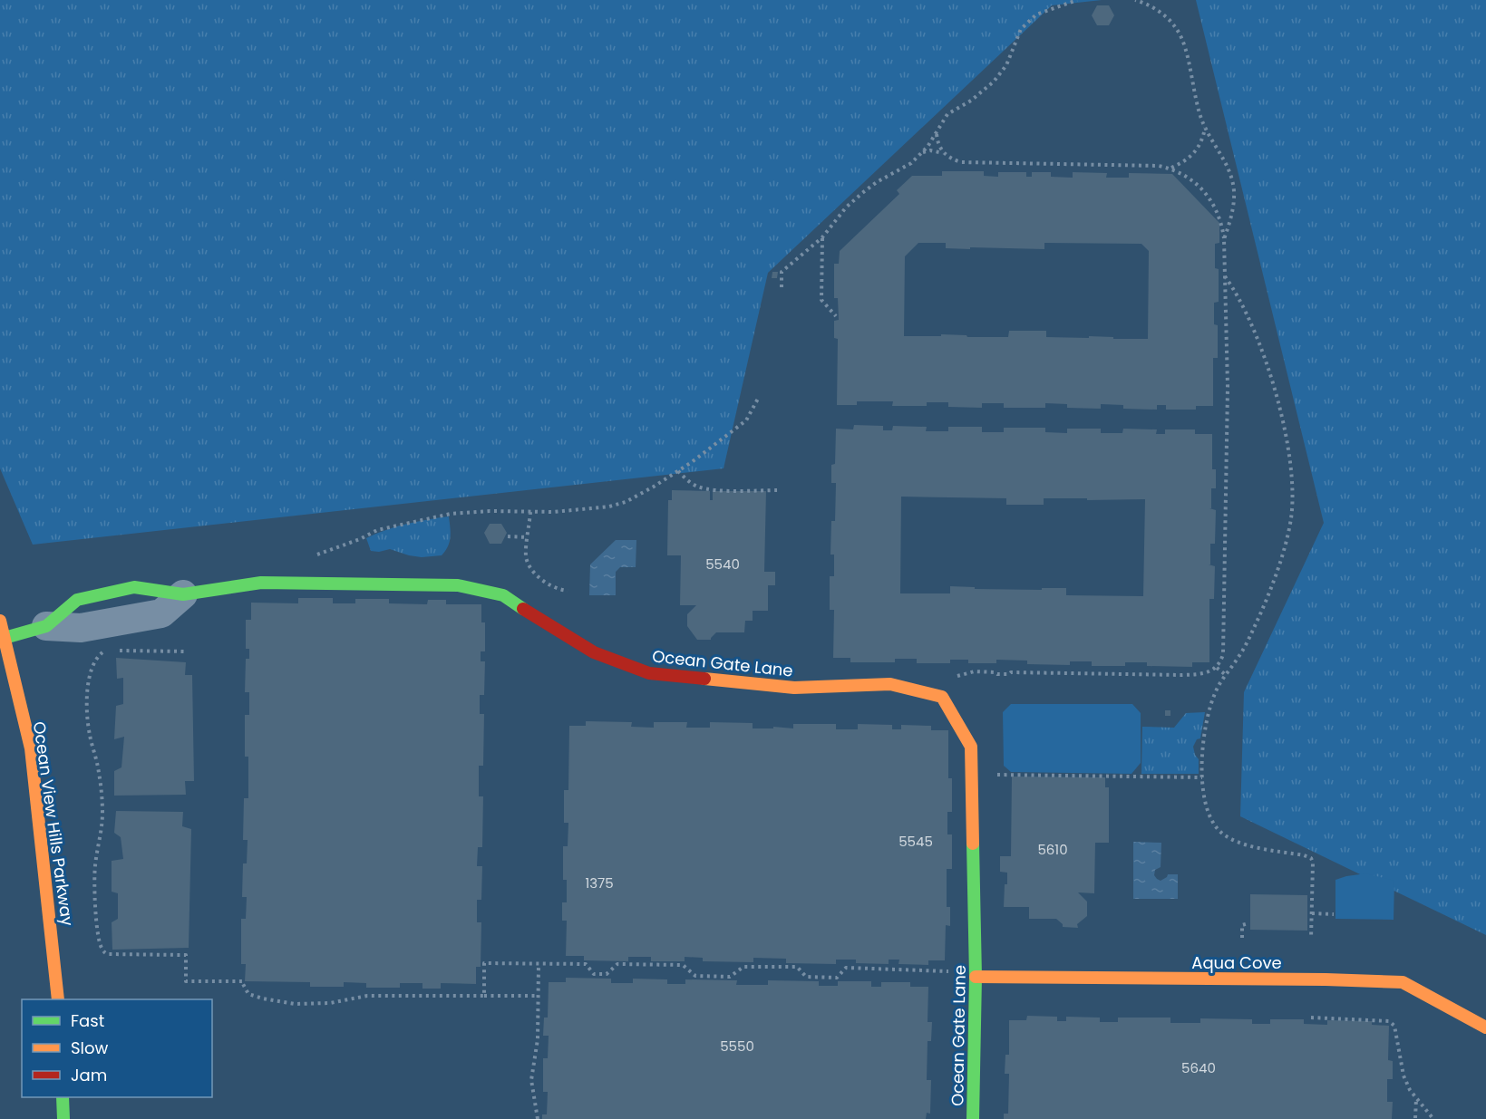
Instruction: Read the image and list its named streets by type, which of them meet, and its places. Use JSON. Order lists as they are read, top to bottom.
{
  "streets": {
    "street": ["Ocean Gate Lane", "Ocean View Hills Parkway", "Aqua Cove"]
  },
  "crossings": [
    ["Ocean Gate Lane", "Aqua Cove"]
  ],
  "house_numbers": [
    "5540",
    "5545",
    "5610",
    "1375",
    "5550",
    "5640"
  ],
  "legend": ["Fast", "Slow", "Jam"]
}
